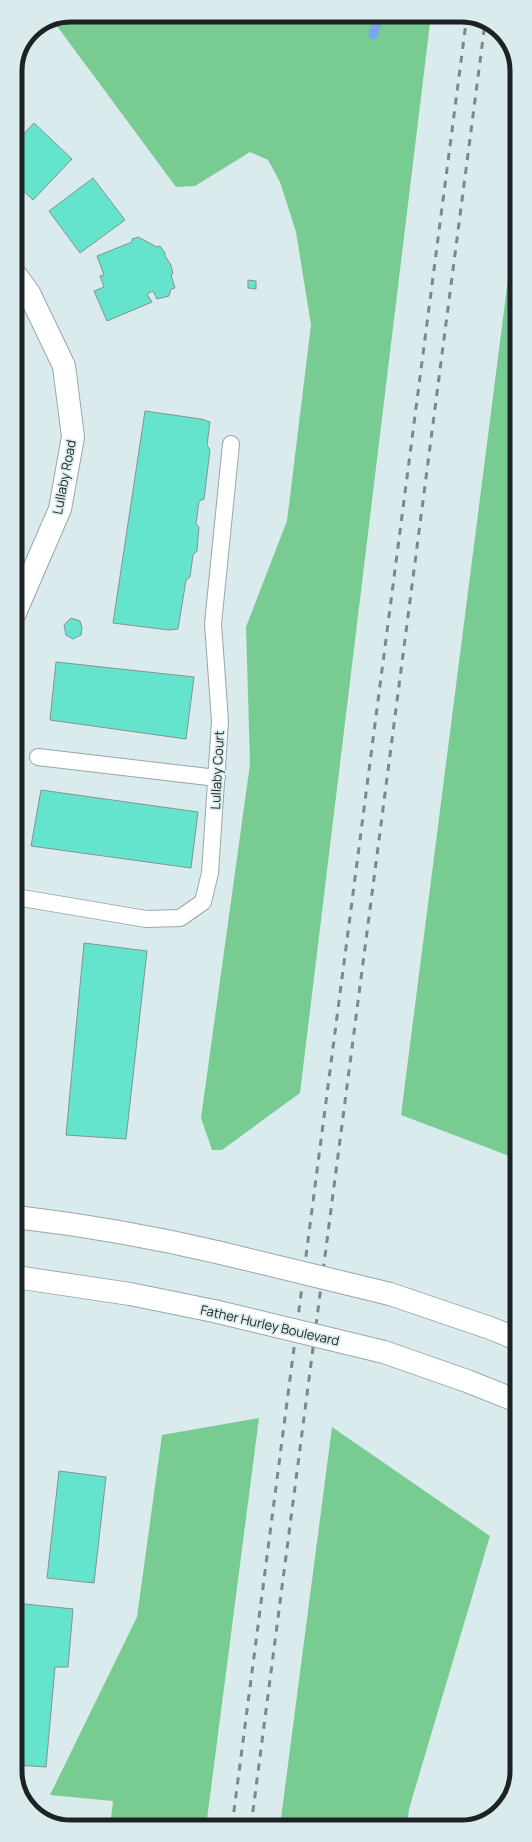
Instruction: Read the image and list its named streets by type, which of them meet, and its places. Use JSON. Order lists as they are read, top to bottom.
{
  "streets": {
    "main road": ["Lullaby Road", "Father Hurley Boulevard"],
    "lane": ["Lullaby Court"]
  }
}
